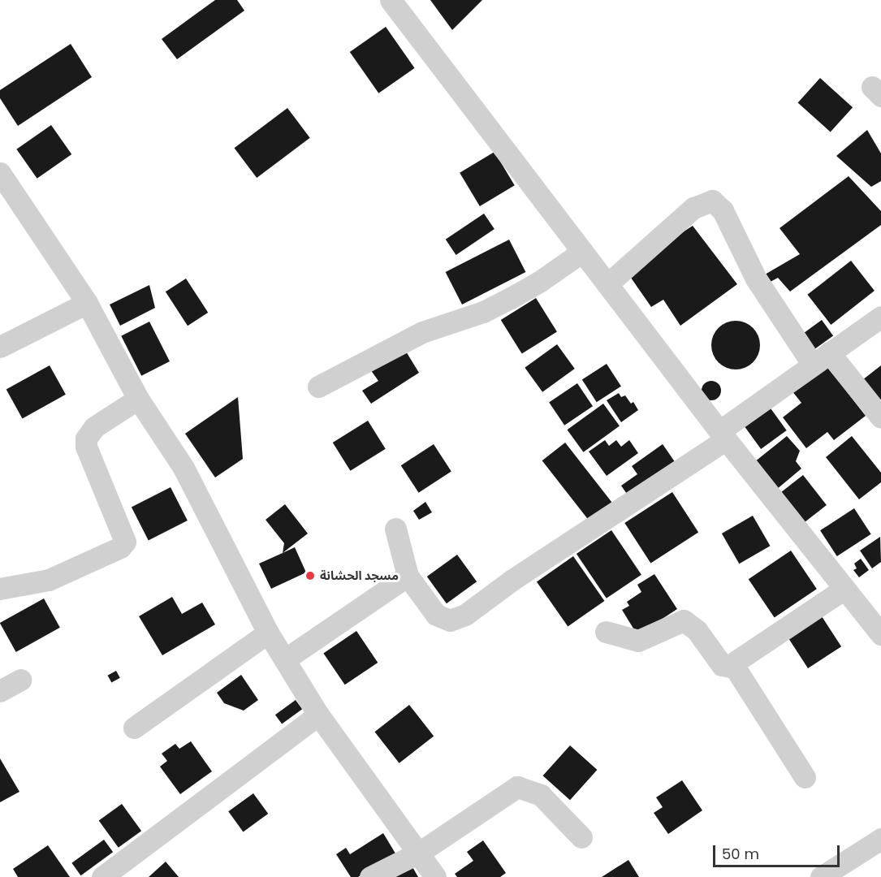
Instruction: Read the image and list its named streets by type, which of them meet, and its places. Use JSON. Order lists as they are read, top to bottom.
{
  "places": ["مسجد الحشانة"],
  "scale_bar": "50 m"
}
